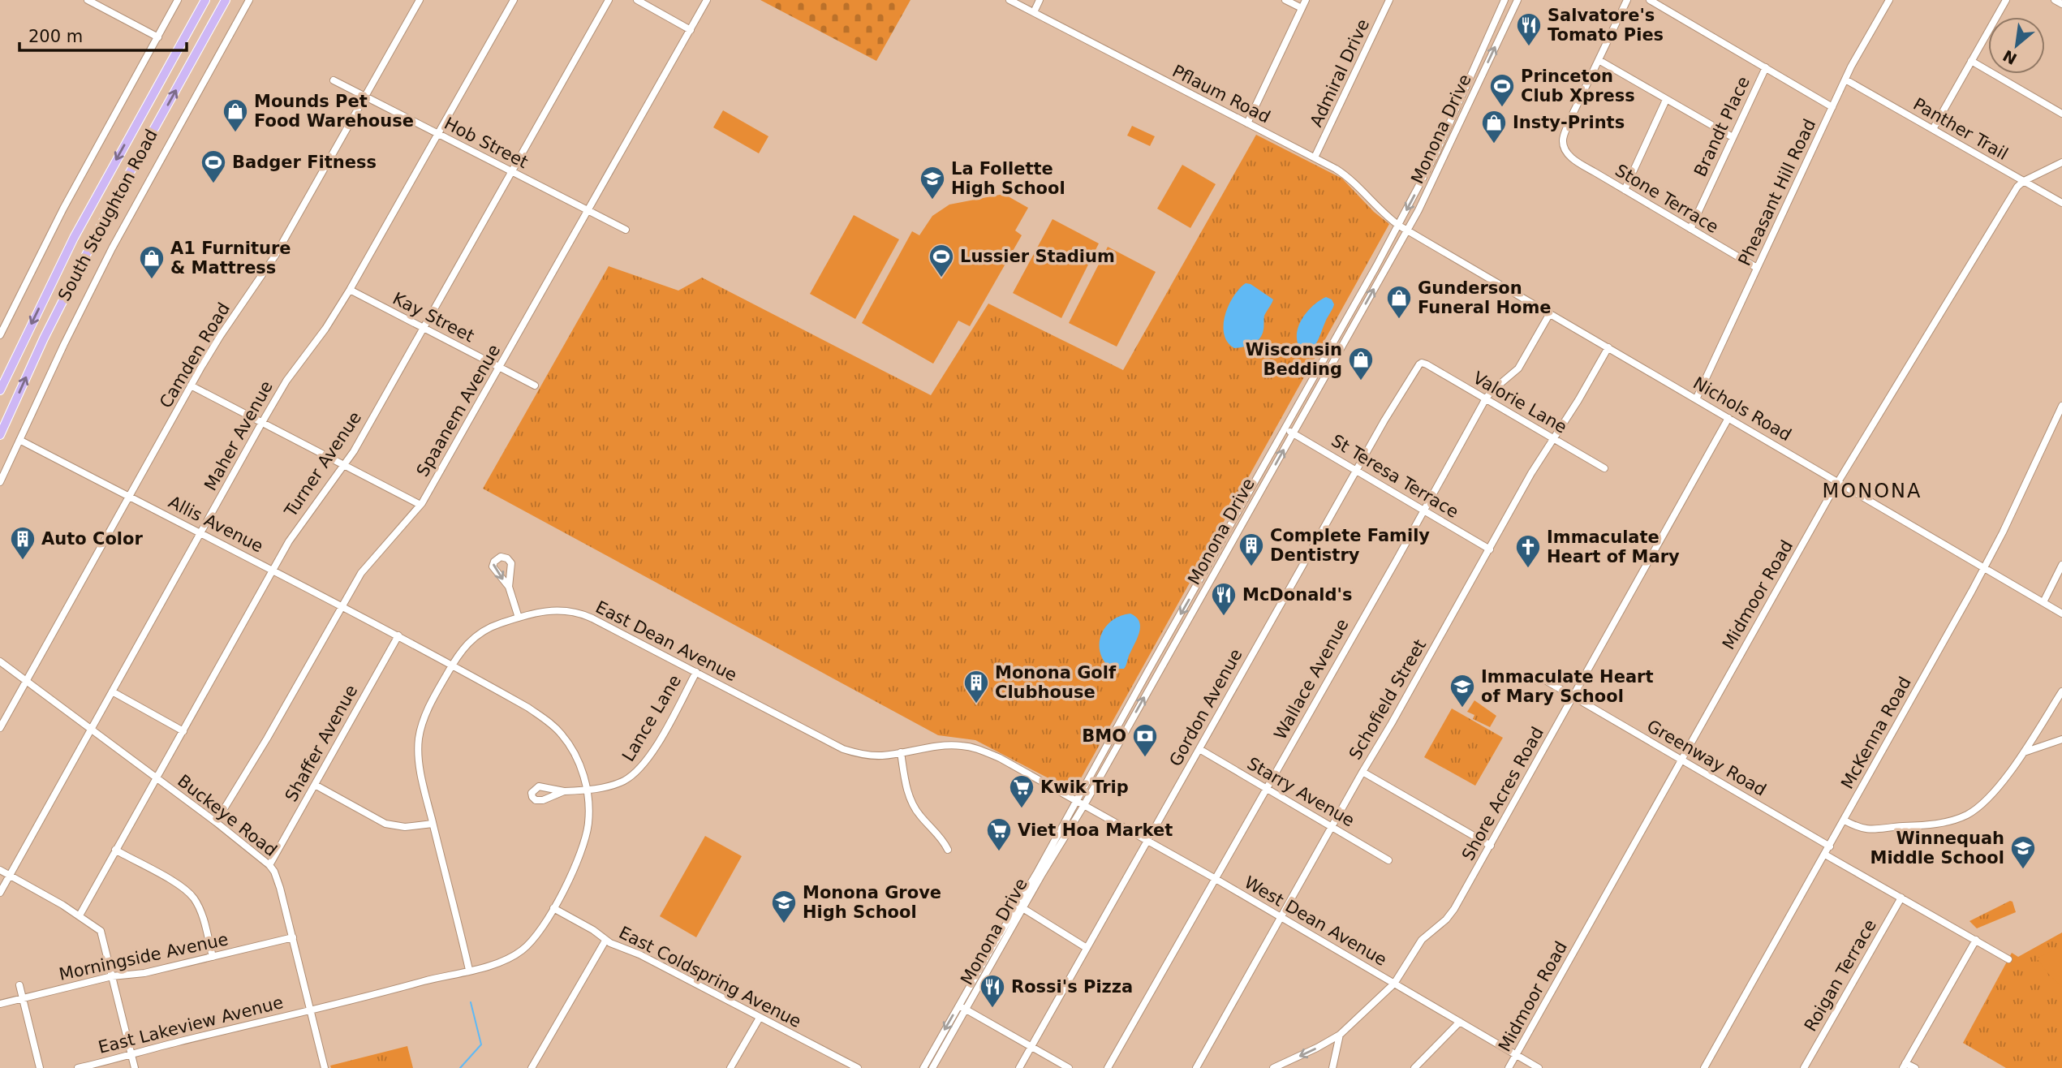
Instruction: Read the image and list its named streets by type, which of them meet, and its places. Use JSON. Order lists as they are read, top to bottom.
{
  "streets": {
    "main road": ["South Stoughton Road"],
    "street": [
      "Admiral Drive",
      "Pflaum Road",
      "Brandt Place",
      "Monona Drive",
      "Panther Trail",
      "Hob Street",
      "Pheasant Hill Road",
      "Stone Terrace",
      "Kay Street",
      "Camden Road",
      "Valorie Lane",
      "Nichols Road",
      "Spaanem Avenue",
      "Maher Avenue",
      "Turner Avenue",
      "St Teresa Terrace",
      "Allis Avenue",
      "Midmoor Road",
      "East Dean Avenue",
      "Wallace Avenue",
      "Schofield Street",
      "Gordon Avenue",
      "Lance Lane",
      "McKenna Road",
      "Shaffer Avenue",
      "Greenway Road",
      "Starry Avenue",
      "Shore Acres Road",
      "Buckeye Road",
      "West Dean Avenue",
      "Morningside Avenue",
      "Roigan Terrace",
      "East Coldspring Avenue",
      "East Lakeview Avenue"
    ]
  },
  "crossings": [
    ["Admiral Drive", "Pflaum Road"],
    ["Pflaum Road", "Monona Drive"],
    ["Pflaum Road", "Nichols Road"],
    ["Brandt Place", "Stone Terrace"],
    ["Monona Drive", "Nichols Road"],
    ["Monona Drive", "St Teresa Terrace"],
    ["Monona Drive", "East Dean Avenue"],
    ["Monona Drive", "West Dean Avenue"],
    ["Panther Trail", "Pheasant Hill Road"],
    ["Panther Trail", "Midmoor Road"],
    ["Hob Street", "Camden Road"],
    ["Hob Street", "Spaanem Avenue"],
    ["Hob Street", "Maher Avenue"],
    ["Hob Street", "Turner Avenue"],
    ["Pheasant Hill Road", "Stone Terrace"],
    ["Pheasant Hill Road", "Nichols Road"],
    ["Kay Street", "Spaanem Avenue"],
    ["Kay Street", "Maher Avenue"],
    ["Kay Street", "Turner Avenue"],
    ["Camden Road", "Allis Avenue"],
    ["Camden Road", "Buckeye Road"],
    ["Valorie Lane", "Wallace Avenue"],
    ["Valorie Lane", "Schofield Street"],
    ["Valorie Lane", "Gordon Avenue"],
    ["Nichols Road", "Midmoor Road"],
    ["Nichols Road", "Wallace Avenue"],
    ["Nichols Road", "Schofield Street"],
    ["Nichols Road", "McKenna Road"],
    ["Nichols Road", "Shore Acres Road"],
    ["Spaanem Avenue", "Allis Avenue"],
    ["Spaanem Avenue", "Buckeye Road"],
    ["Maher Avenue", "Allis Avenue"],
    ["Maher Avenue", "Buckeye Road"],
    ["Turner Avenue", "Allis Avenue"],
    ["Turner Avenue", "Buckeye Road"],
    ["St Teresa Terrace", "Wallace Avenue"],
    ["St Teresa Terrace", "Schofield Street"],
    ["St Teresa Terrace", "Gordon Avenue"],
    ["Allis Avenue", "East Dean Avenue"],
    ["Allis Avenue", "Lance Lane"],
    ["Allis Avenue", "Shaffer Avenue"],
    ["Allis Avenue", "East Coldspring Avenue"],
    ["Allis Avenue", "East Lakeview Avenue"],
    ["Midmoor Road", "Greenway Road"],
    ["Midmoor Road", "West Dean Avenue"],
    ["East Dean Avenue", "Lance Lane"],
    ["East Dean Avenue", "West Dean Avenue"],
    ["East Dean Avenue", "East Lakeview Avenue"],
    ["Wallace Avenue", "Starry Avenue"],
    ["Wallace Avenue", "West Dean Avenue"],
    ["Schofield Street", "Starry Avenue"],
    ["Schofield Street", "West Dean Avenue"],
    ["Gordon Avenue", "Starry Avenue"],
    ["Gordon Avenue", "West Dean Avenue"],
    ["McKenna Road", "Greenway Road"],
    ["Shaffer Avenue", "Buckeye Road"],
    ["Greenway Road", "Shore Acres Road"],
    ["Shore Acres Road", "West Dean Avenue"],
    ["Buckeye Road", "Morningside Avenue"],
    ["Buckeye Road", "East Lakeview Avenue"],
    ["East Coldspring Avenue", "East Lakeview Avenue"]
  ],
  "districts": ["MONONA"],
  "places": {
    "restaurant": ["Salvatore's Tomato Pies", "McDonald's", "Rossi's Pizza"],
    "sports": ["Princeton Club Xpress", "Badger Fitness", "Lussier Stadium"],
    "shop": [
      "Mounds Pet Food Warehouse",
      "Insty-Prints",
      "A1 Furniture & Mattress",
      "Gunderson Funeral Home",
      "Wisconsin Bedding"
    ],
    "school or university": [
      "La Follette High School",
      "Immaculate Heart of Mary School",
      "Winnequah Middle School",
      "Monona Grove High School"
    ],
    "building": ["Auto Color", "Complete Family Dentistry", "Monona Golf Clubhouse"],
    "church": ["Immaculate Heart of Mary"],
    "bank": ["BMO"],
    "supermarket": ["Kwik Trip", "Viet Hoa Market"]
  },
  "scale_bar": "200 m",
  "north": "bottom left"
}
